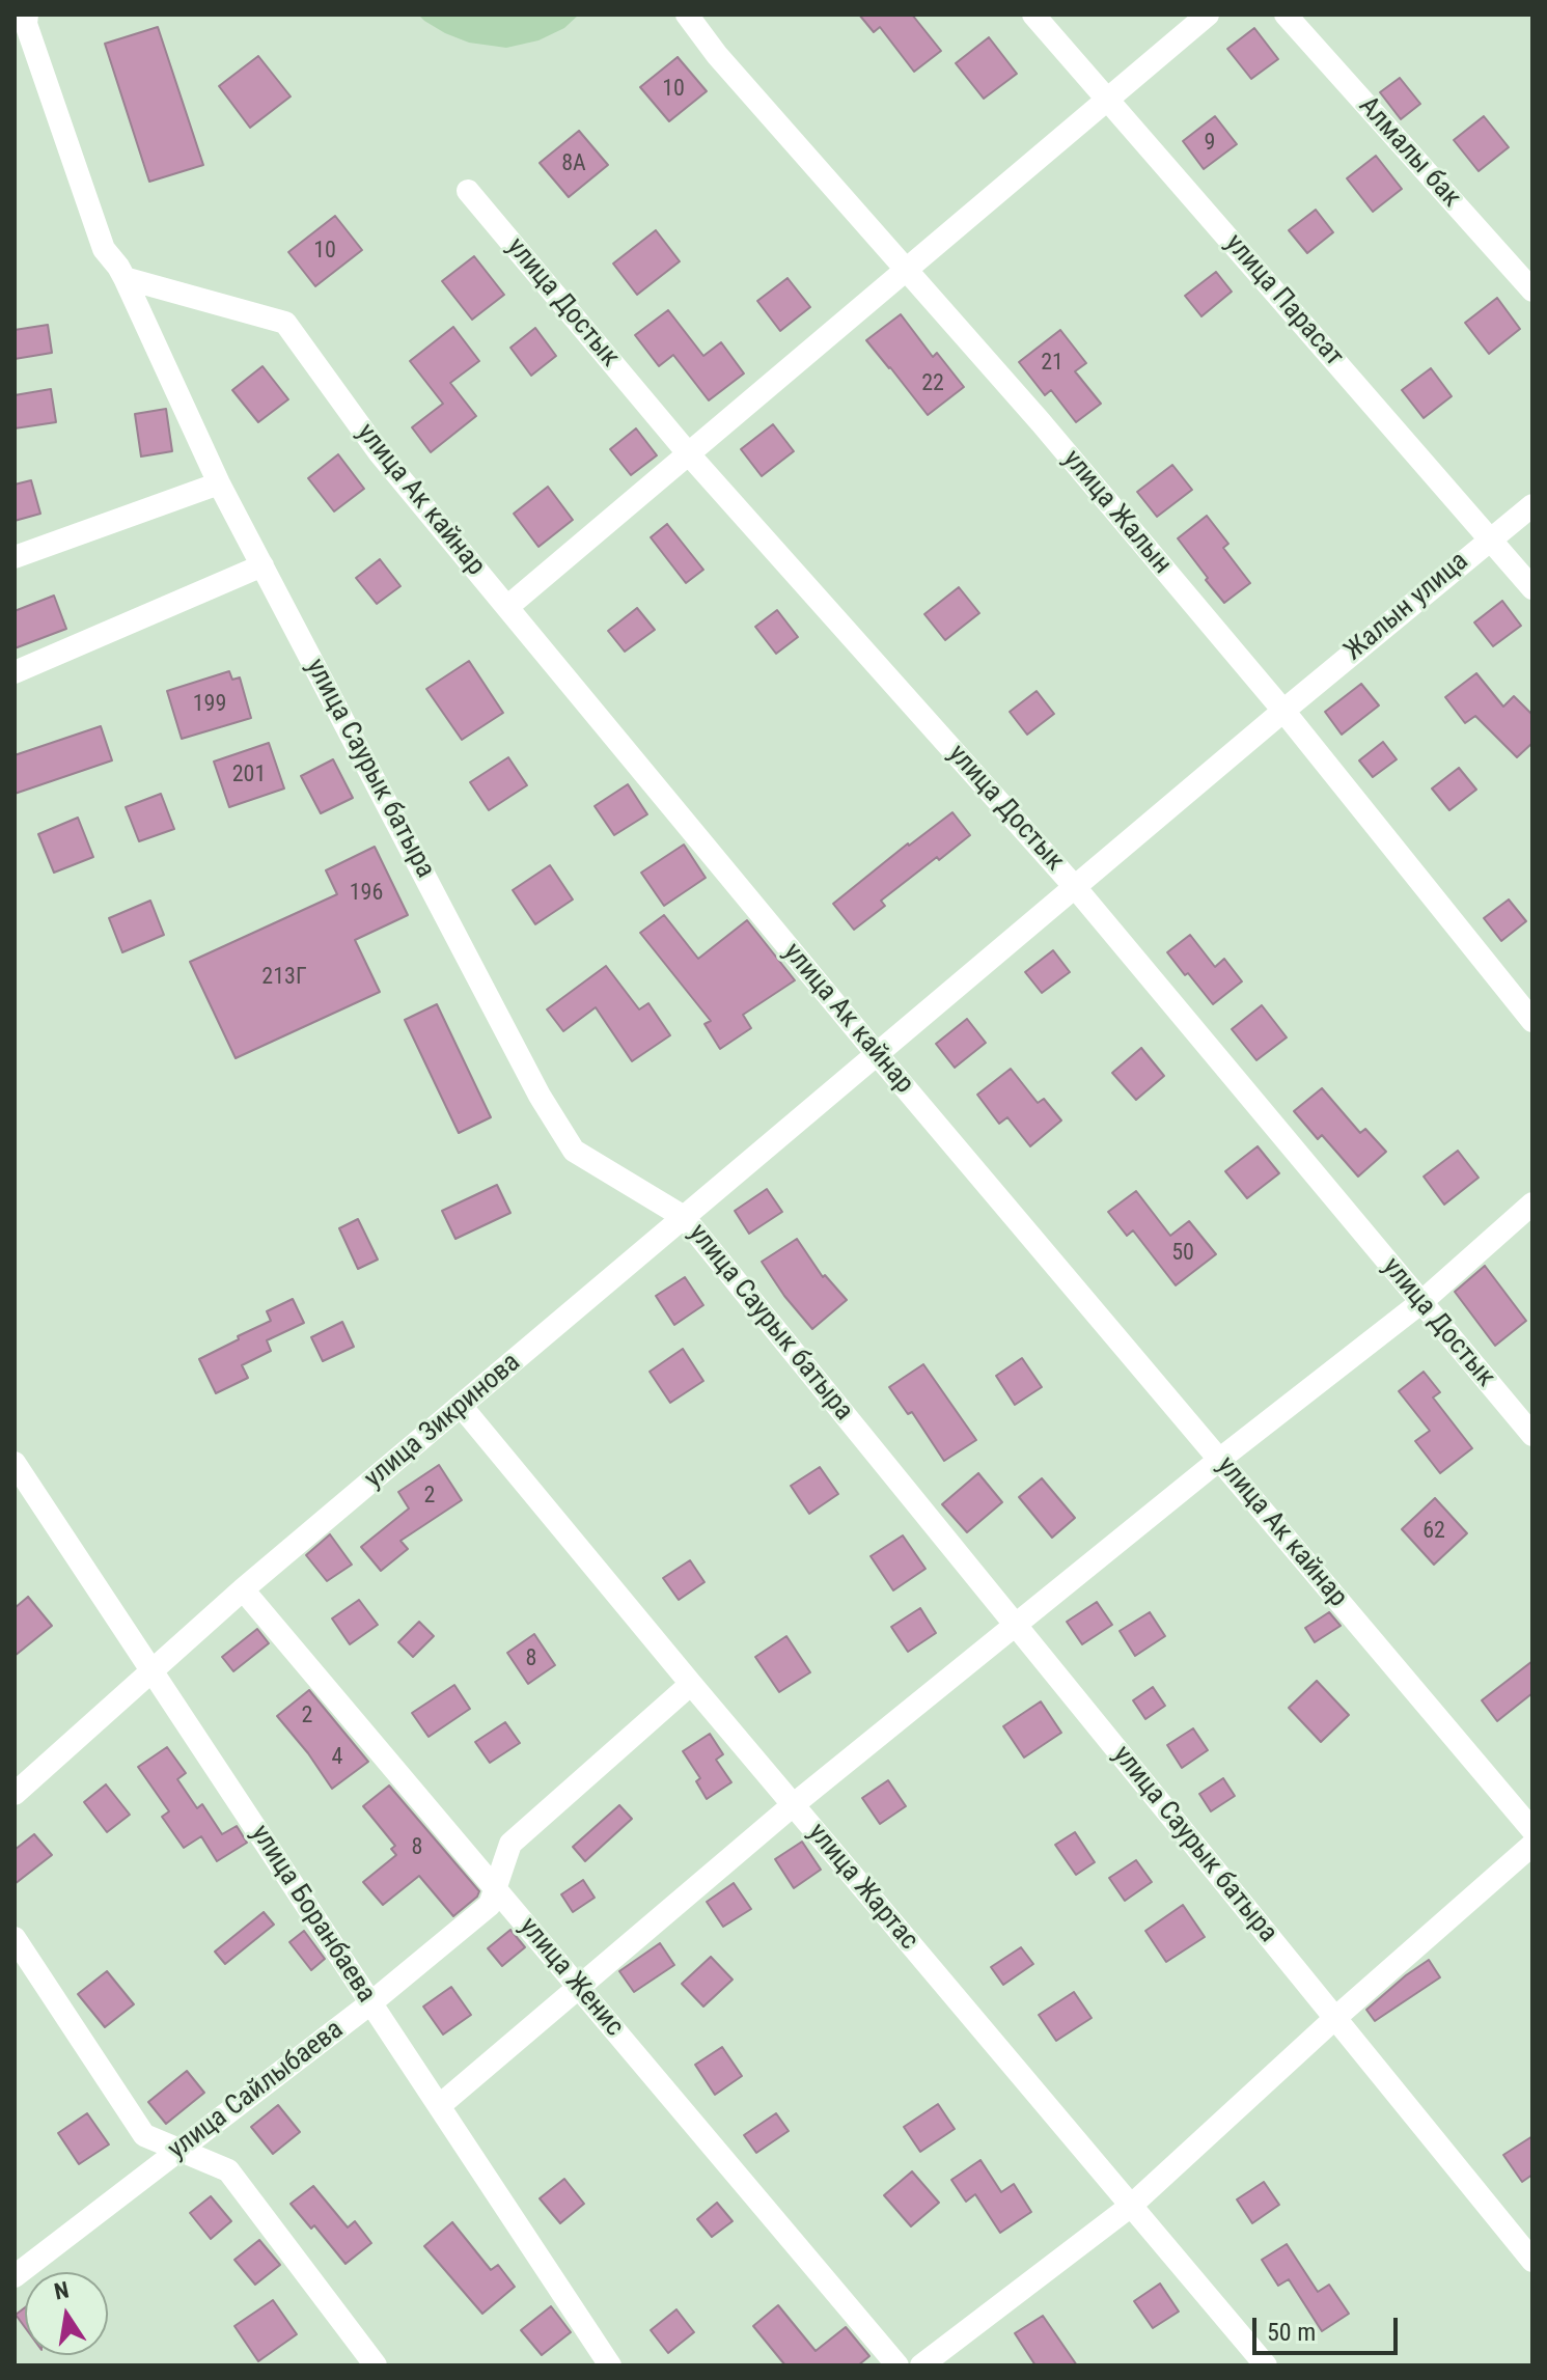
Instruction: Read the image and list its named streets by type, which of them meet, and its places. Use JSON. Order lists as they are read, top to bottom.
{
  "streets": {
    "street": [
      "Алмалы бак",
      "улица Парасат",
      "улица Достык",
      "улица Ак кайнар",
      "улица Жалын",
      "Жалын улица",
      "улица Саурык батыра",
      "улица Зикринова",
      "улица Жартас",
      "улица Боранбаева",
      "улица Женис",
      "улица Сайлыбаева"
    ]
  },
  "crossings": [
    ["улица Парасат", "Жалын улица"],
    ["улица Достык", "Жалын улица"],
    ["улица Достык", "улица Зикринова"],
    ["улица Ак кайнар", "улица Саурык батыра"],
    ["улица Ак кайнар", "улица Зикринова"],
    ["улица Жалын", "Жалын улица"],
    ["Жалын улица", "улица Зикринова"],
    ["улица Саурык батыра", "улица Зикринова"],
    ["улица Зикринова", "улица Жартас"],
    ["улица Зикринова", "улица Боранбаева"],
    ["улица Зикринова", "улица Женис"],
    ["улица Жартас", "улица Сайлыбаева"],
    ["улица Боранбаева", "улица Сайлыбаева"],
    ["улица Женис", "улица Сайлыбаева"]
  ],
  "house_numbers": [
    "10",
    "9",
    "8А",
    "10",
    "21",
    "22",
    "199",
    "201",
    "196",
    "213Г",
    "50",
    "2",
    "62",
    "8",
    "2",
    "4",
    "8"
  ],
  "scale_bar": "50 m",
  "north": "top"
}
